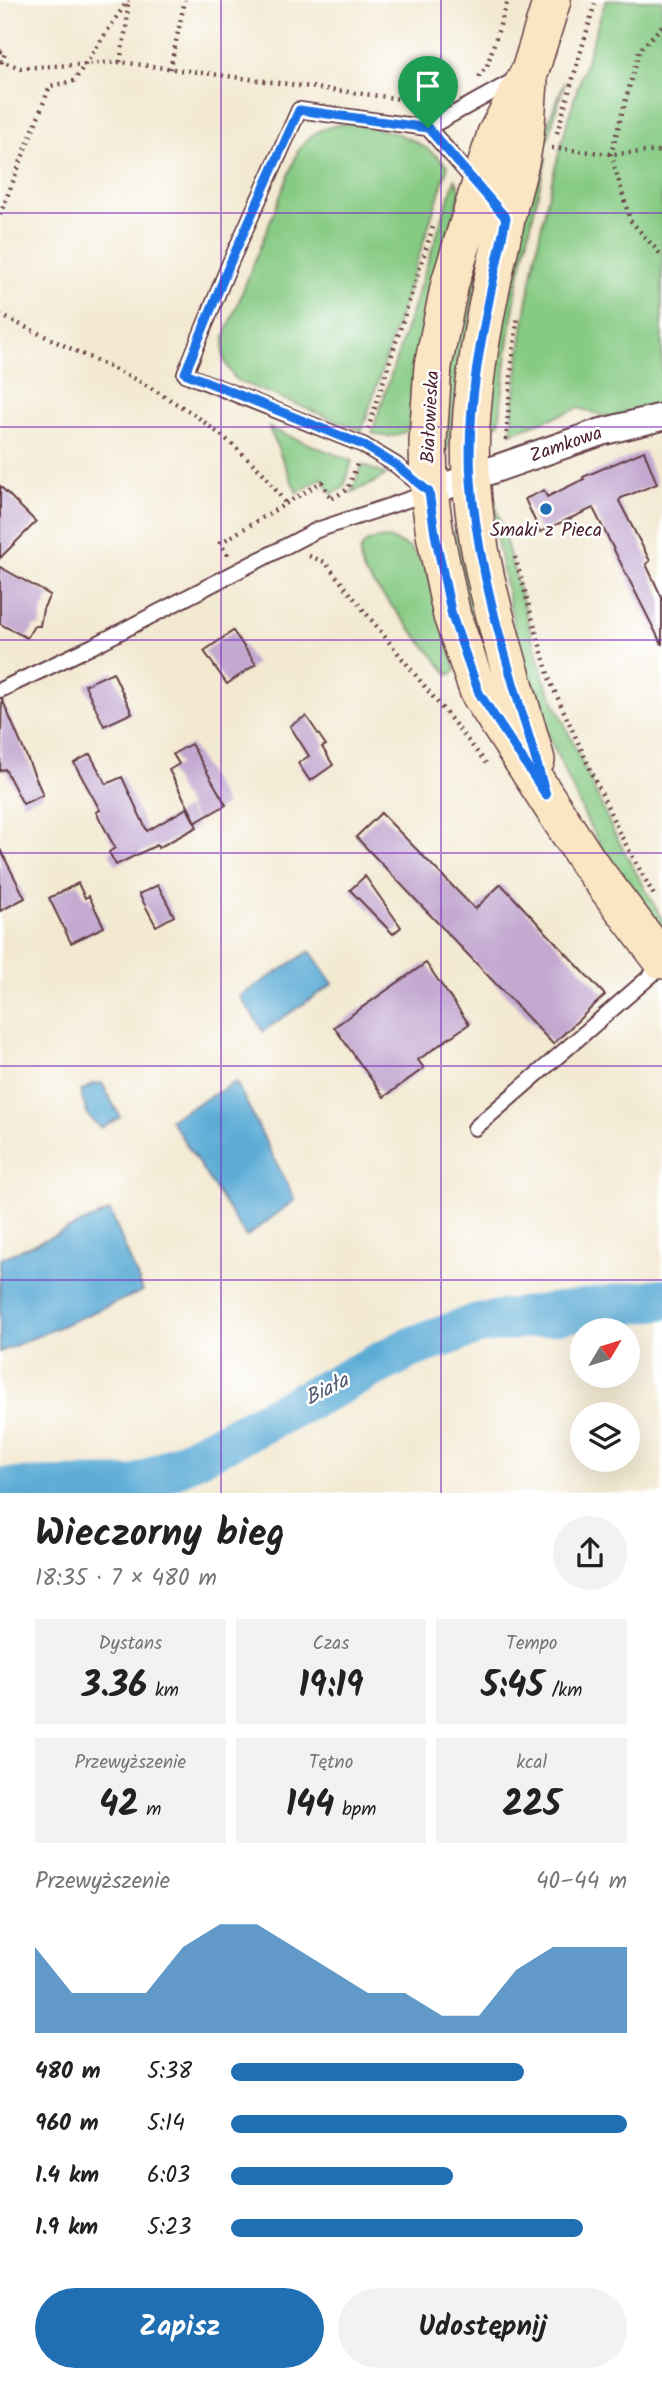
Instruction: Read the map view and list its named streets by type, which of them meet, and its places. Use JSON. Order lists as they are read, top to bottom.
{
  "streets": {
    "main road": ["Białowieska"],
    "street": ["Zamkowa"]
  },
  "crossings": [
    ["Białowieska", "Zamkowa"]
  ],
  "water": ["Biała"],
  "places": ["Smaki z Pieca"],
  "north": "top right",
  "page": {
    "heading": ["Wieczorny bieg", "18:35 · 7 × 480 m"],
    "stats": [
      ["Dystans", "3.36 km"],
      ["Czas", "19:19"],
      ["Tempo", "5:45 /km"],
      ["Przewyższenie", "42 m"],
      ["Tętno", "144 bpm"],
      ["kcal", "225"]
    ],
    "chart": ["Przewyższenie", "40–44 m"],
    "list": [
      {
        "name": "480 m",
        "note": "5:38"
      },
      {
        "name": "960 m",
        "note": "5:14"
      },
      {
        "name": "1.4 km",
        "note": "6:03"
      },
      {
        "name": "1.9 km",
        "note": "5:23"
      }
    ],
    "buttons": ["Zapisz", "Udostępnij"]
  }
}
